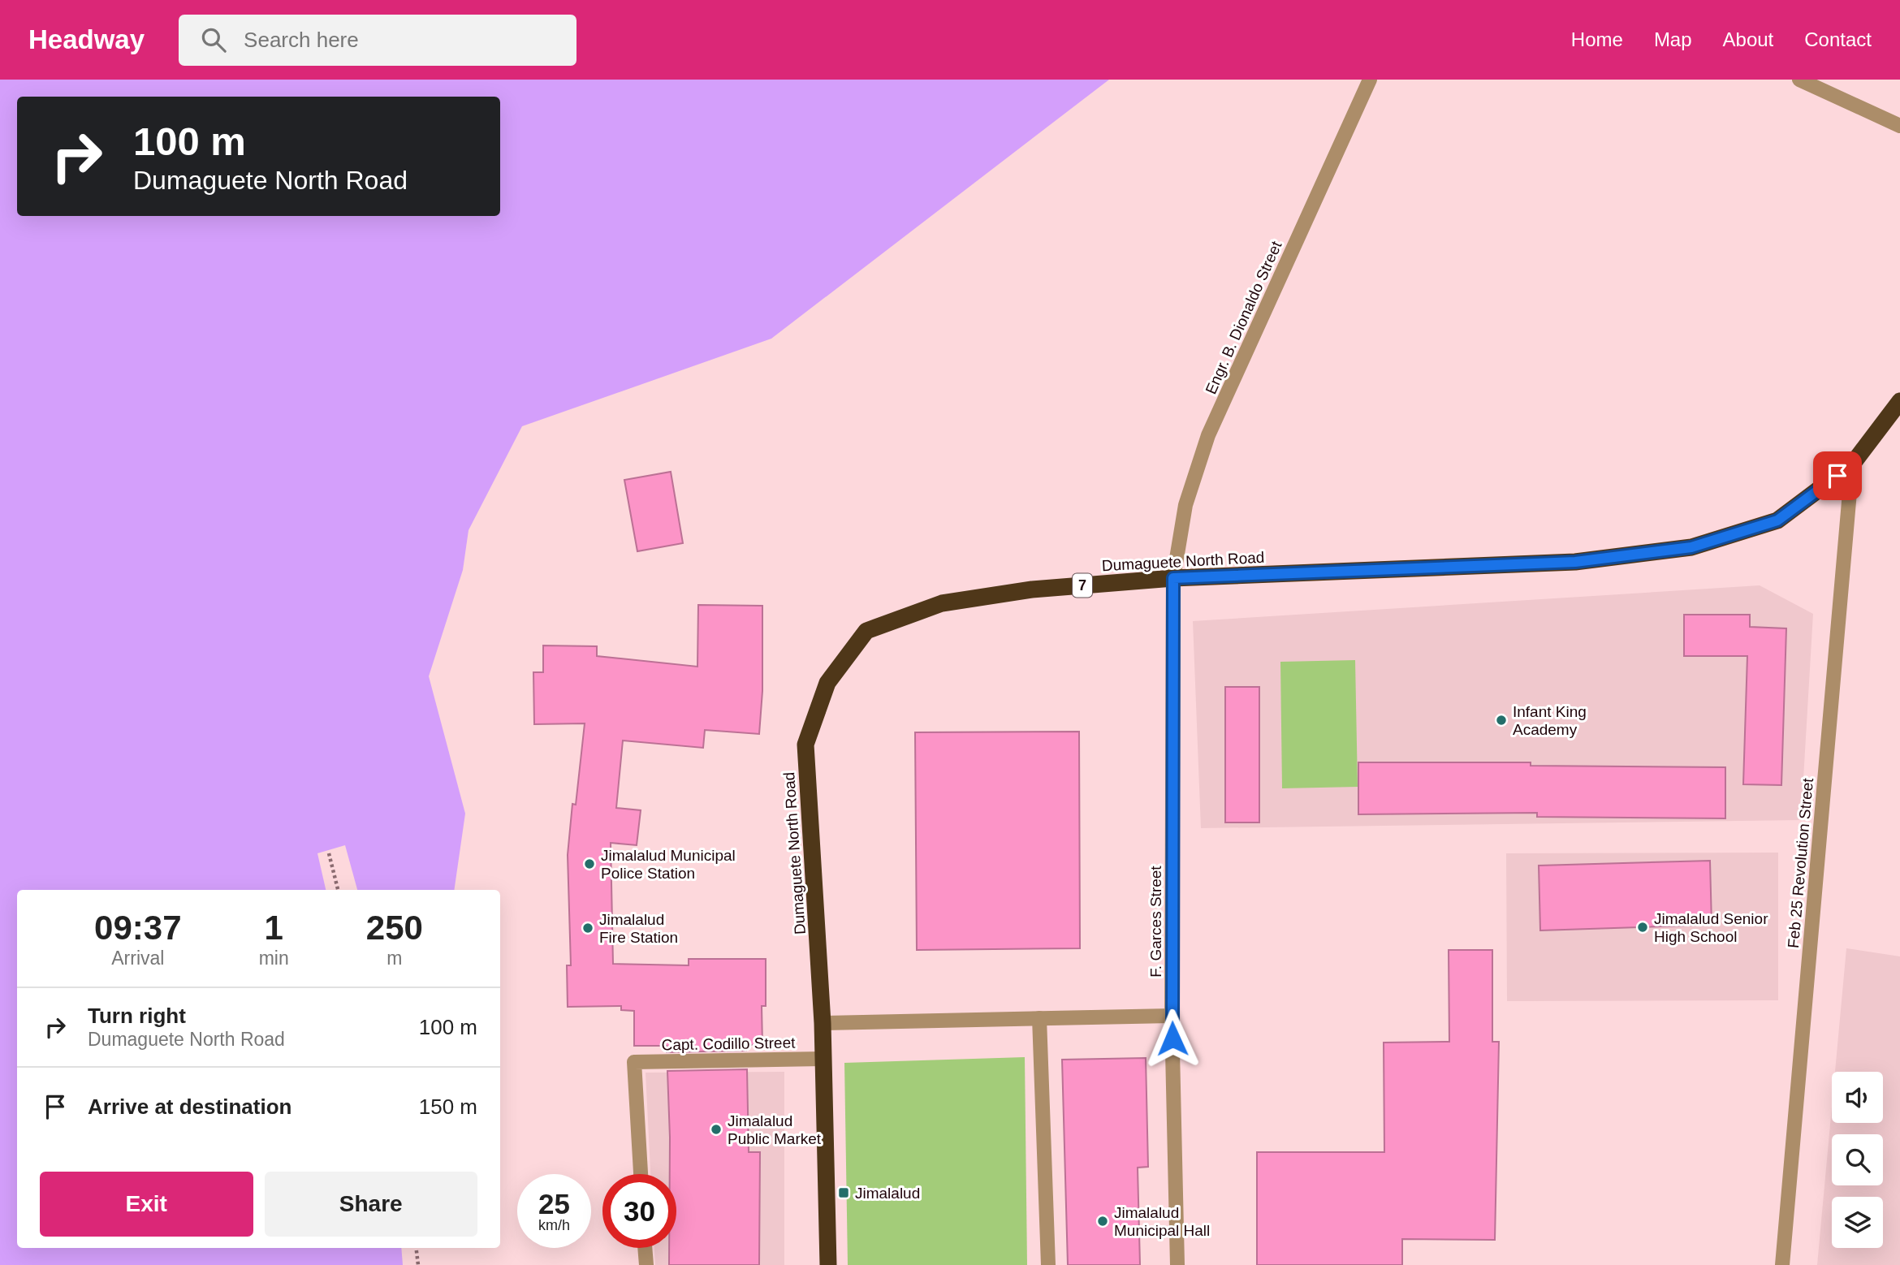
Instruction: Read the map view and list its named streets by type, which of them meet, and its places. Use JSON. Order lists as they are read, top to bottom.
{
  "streets": {
    "highway": ["Dumaguete North Road", "7"],
    "street": [
      "Engr. B. Dionaldo Street",
      "Feb 25 Revolution Street",
      "F. Garces Street",
      "Capt. Codillo Street"
    ]
  },
  "crossings": [
    ["Engr. B. Dionaldo Street", "Dumaguete North Road"],
    ["Engr. B. Dionaldo Street", "F. Garces Street"],
    ["Dumaguete North Road", "Feb 25 Revolution Street"],
    ["Dumaguete North Road", "F. Garces Street"],
    ["Dumaguete North Road", "Capt. Codillo Street"]
  ],
  "places": {
    "other": [
      "Infant King Academy",
      "Jimalalud Municipal Police Station",
      "Jimalalud Senior High School",
      "Jimalalud Fire Station",
      "Jimalalud Public Market",
      "Jimalalud Municipal Hall"
    ],
    "transit": ["Jimalalud"]
  },
  "page": {
    "header": "Headway",
    "search": "Search here",
    "nav": [
      "Home",
      "Map",
      "About",
      "Contact"
    ],
    "turn": ["100 m", "Dumaguete North Road"],
    "eta": [
      "09:37",
      "Arrival",
      "1",
      "min",
      "250",
      "m"
    ],
    "list": [
      {
        "name": "Turn right",
        "note": "Dumaguete North Road",
        "value": "100 m"
      },
      {
        "name": "Arrive at destination",
        "value": "150 m"
      }
    ],
    "buttons": ["Exit", "Share"],
    "speed": "25 km/h",
    "limit": "30"
  }
}
